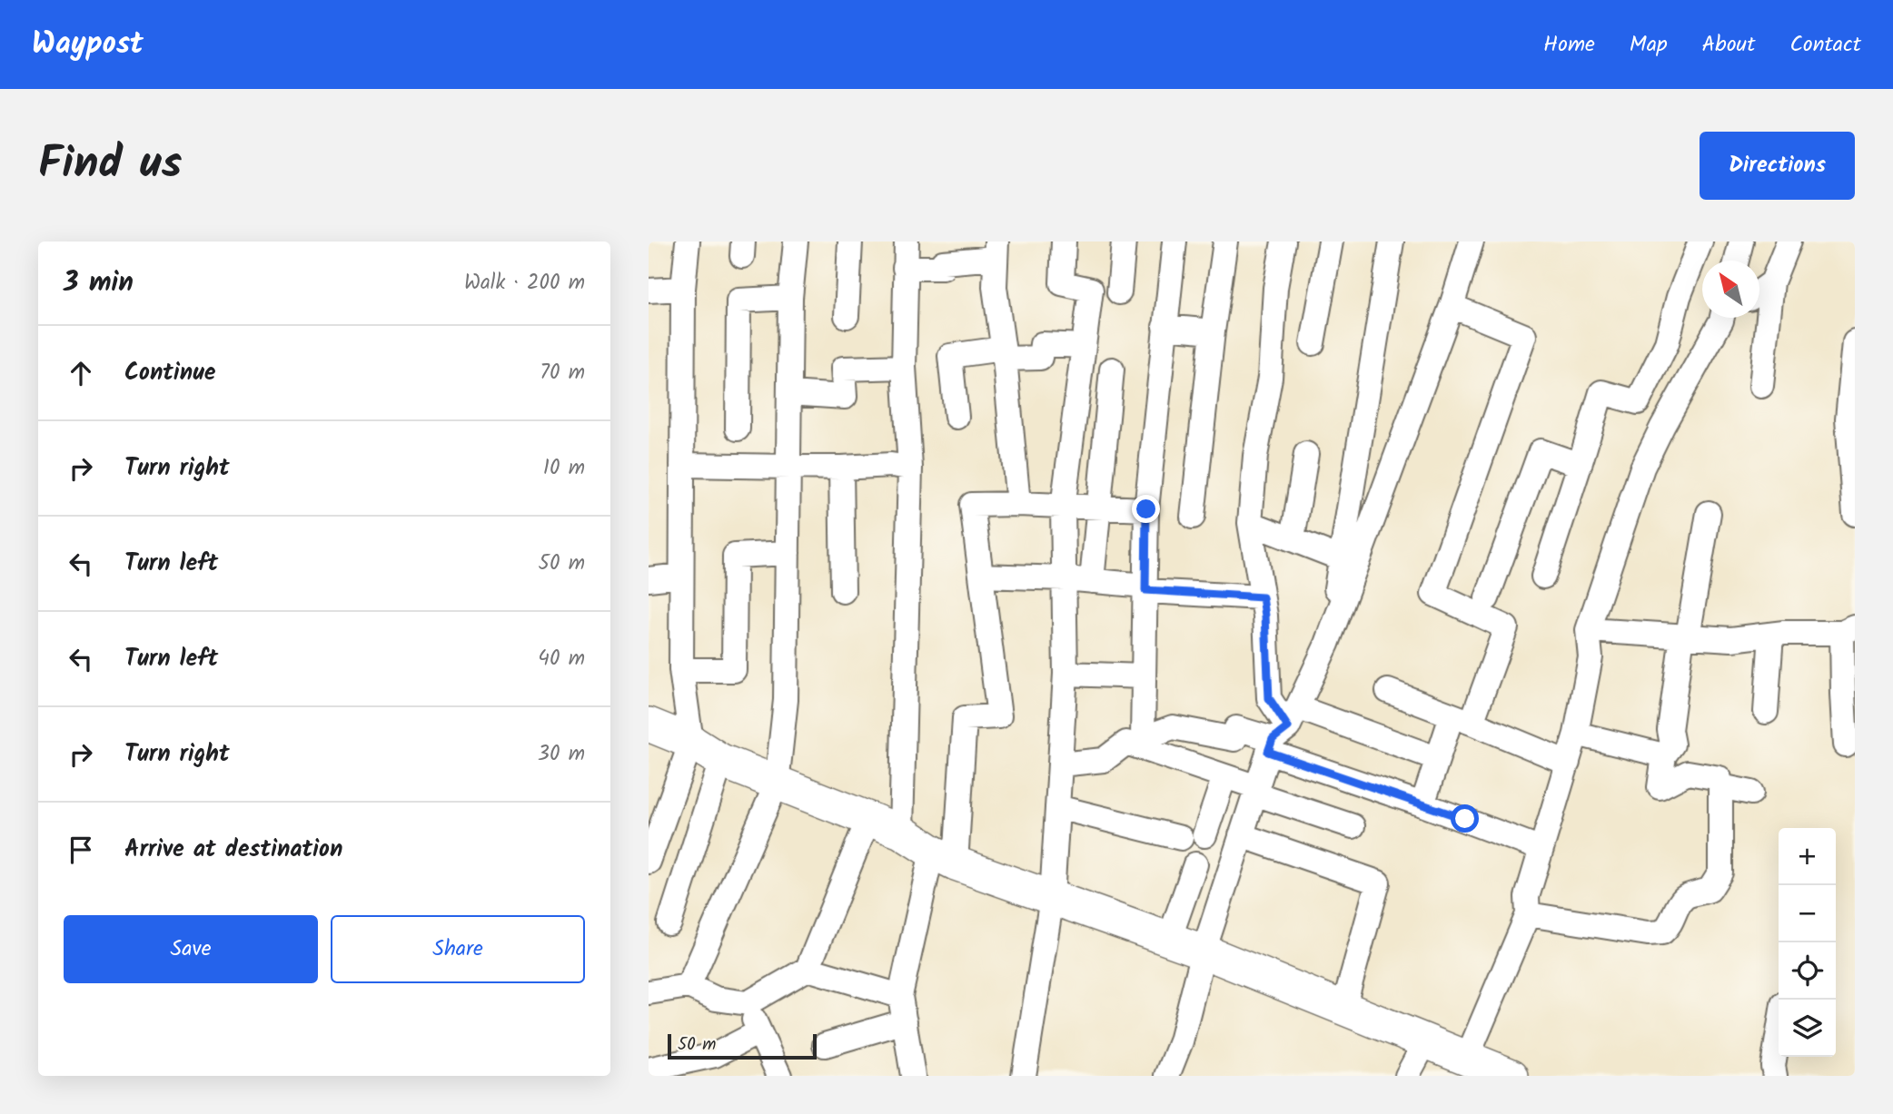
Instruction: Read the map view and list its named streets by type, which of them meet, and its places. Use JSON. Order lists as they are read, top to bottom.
{
  "scale_bar": "50 m",
  "north": "top left",
  "page": {
    "header": "Waypost",
    "nav": [
      "Home",
      "Map",
      "About",
      "Contact"
    ],
    "title": "Find us",
    "buttons": [
      "Directions",
      ["Save", "Share"]
    ],
    "heading": ["3 min", "Walk · 200 m"],
    "list": [
      ["Continue", "70 m"],
      ["Turn right", "10 m"],
      ["Turn left", "50 m"],
      ["Turn left", "40 m"],
      ["Turn right", "30 m"],
      "Arrive at destination"
    ],
    "map_buttons": ["+", "−"],
    "scale": "50 m"
  }
}
